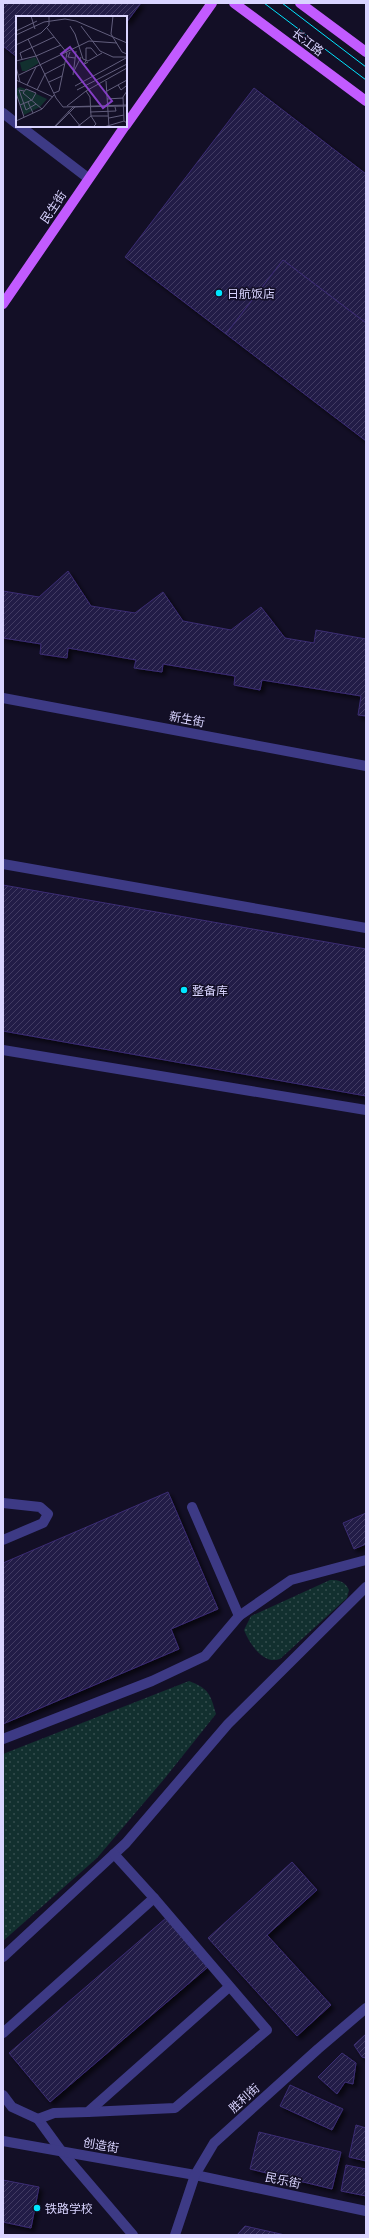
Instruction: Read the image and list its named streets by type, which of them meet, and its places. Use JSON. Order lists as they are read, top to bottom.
{
  "streets": {
    "main road": ["长江路", "民生街"],
    "street": [
      "新生街",
      "胜利街",
      "创造街",
      "民乐街"
    ]
  },
  "crossings": [
    ["胜利街", "创造街"],
    ["胜利街", "民乐街"],
    ["创造街", "民乐街"]
  ],
  "places": ["日航饭店", "整备库", "铁路学校"]
}
